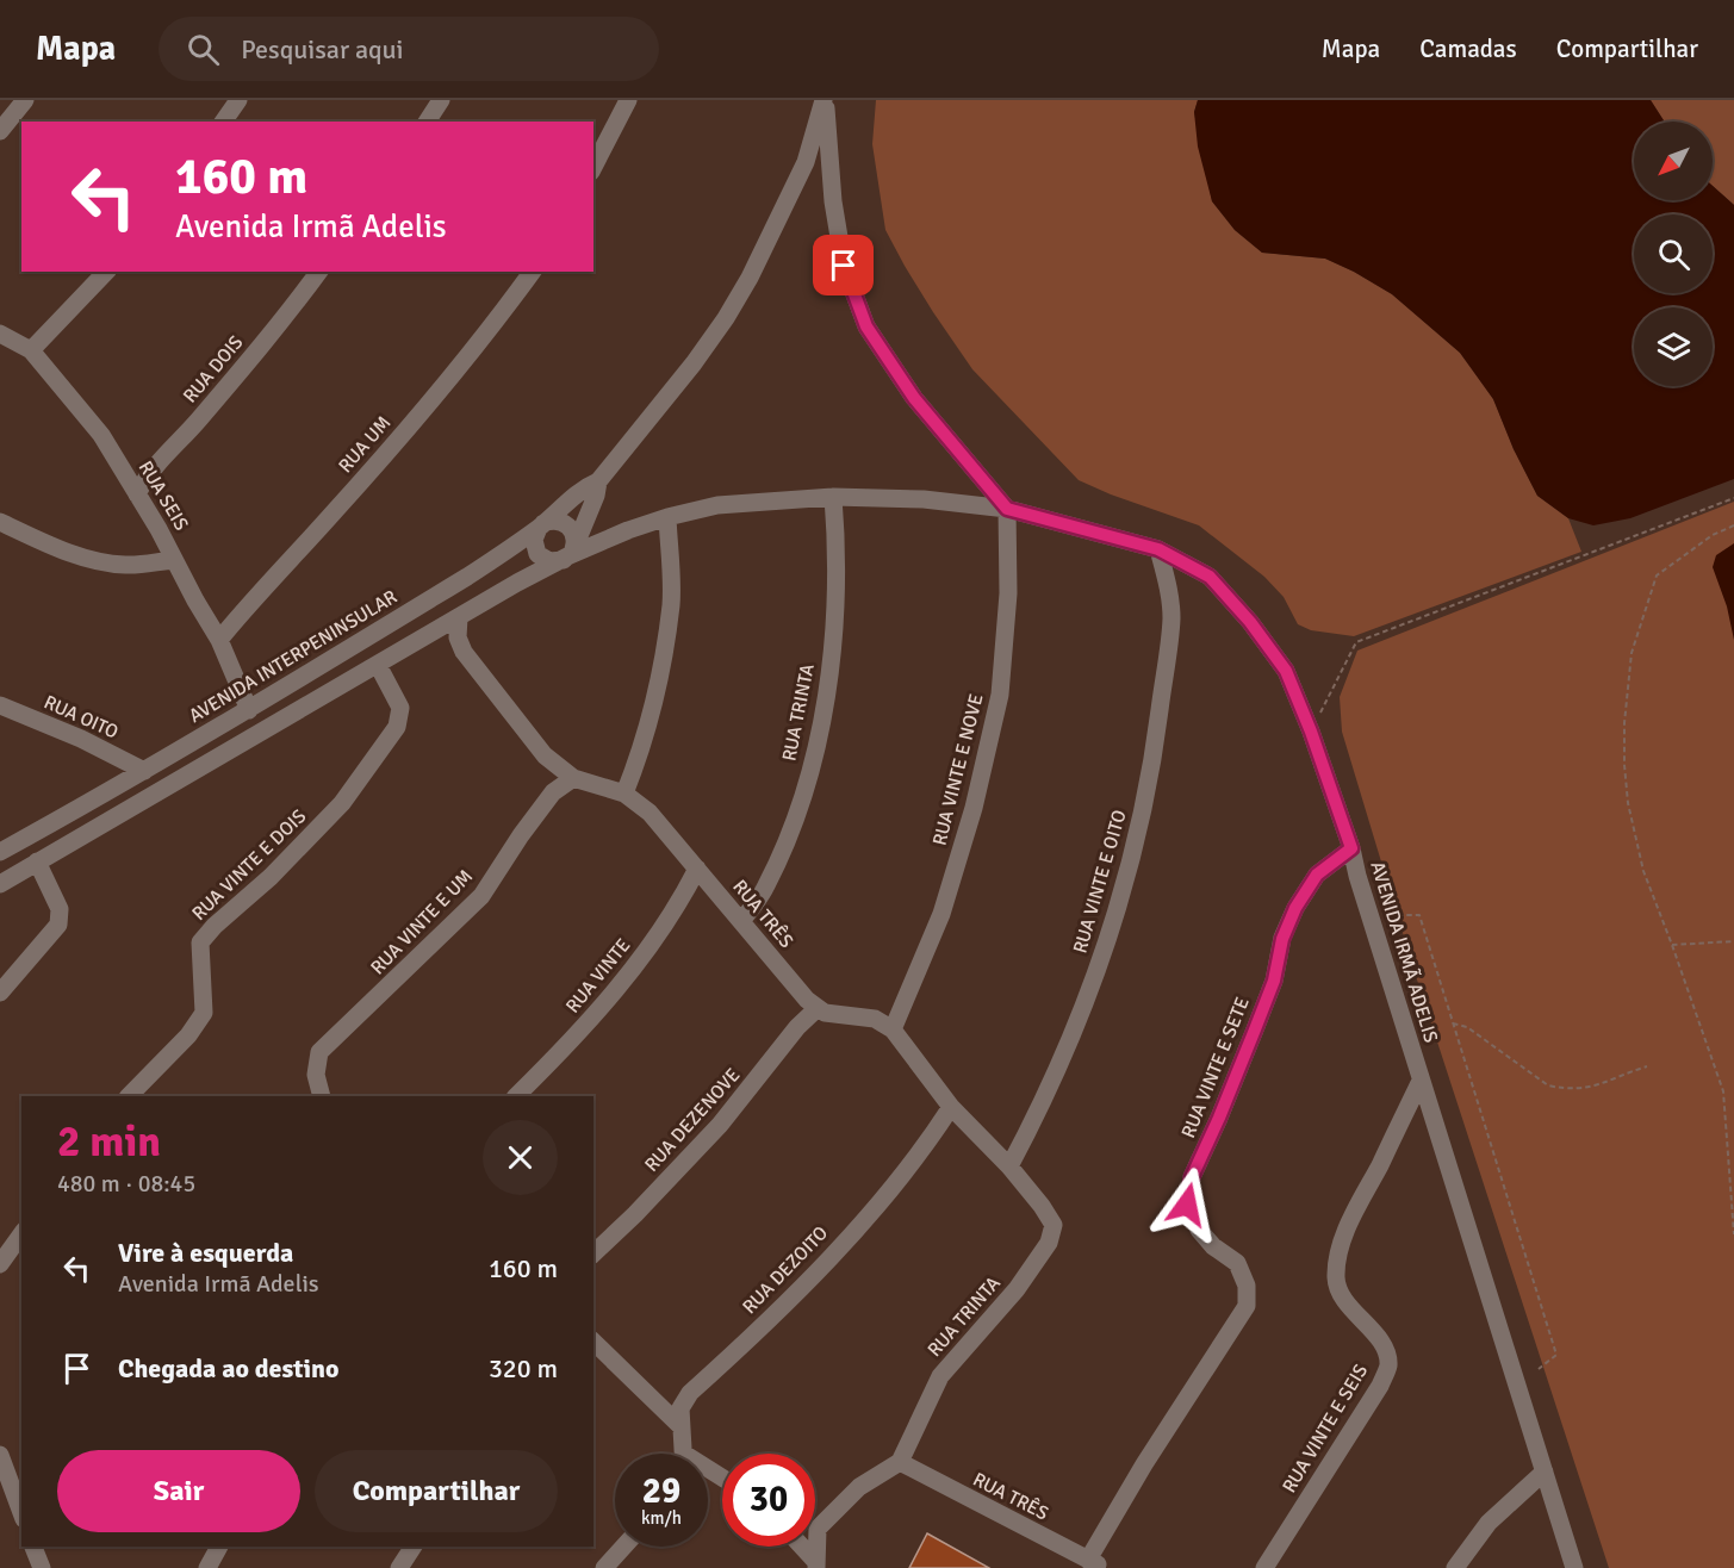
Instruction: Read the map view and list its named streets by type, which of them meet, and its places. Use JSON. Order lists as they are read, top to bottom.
{
  "streets": {
    "street": [
      "RUA DOIS",
      "RUA UM",
      "RUA SEIS",
      "AVENIDA INTERPENINSULAR",
      "RUA TRINTA",
      "RUA OITO",
      "RUA VINTE E NOVE",
      "RUA VINTE E DOIS",
      "RUA VINTE E OITO",
      "RUA TRÊS",
      "RUA VINTE E UM",
      "AVENIDA IRMÃ ADELIS",
      "RUA VINTE",
      "RUA VINTE E SETE",
      "RUA DEZENOVE",
      "RUA DEZOITO",
      "RUA VINTE E SEIS"
    ]
  },
  "crossings": [
    ["RUA DOIS", "RUA SEIS"],
    ["RUA UM", "RUA SEIS"],
    ["RUA SEIS", "AVENIDA INTERPENINSULAR"],
    ["AVENIDA INTERPENINSULAR", "RUA OITO"],
    ["AVENIDA INTERPENINSULAR", "AVENIDA IRMÃ ADELIS"],
    ["RUA TRINTA", "RUA VINTE E OITO"],
    ["RUA TRINTA", "RUA TRÊS"],
    ["RUA TRINTA", "AVENIDA IRMÃ ADELIS"],
    ["RUA VINTE E NOVE", "AVENIDA IRMÃ ADELIS"],
    ["RUA VINTE E OITO", "AVENIDA IRMÃ ADELIS"],
    ["RUA TRÊS", "RUA VINTE E UM"],
    ["RUA TRÊS", "RUA VINTE"],
    ["RUA TRÊS", "RUA VINTE E SETE"],
    ["RUA TRÊS", "RUA DEZENOVE"],
    ["AVENIDA IRMÃ ADELIS", "RUA VINTE E SETE"],
    ["AVENIDA IRMÃ ADELIS", "RUA VINTE E SEIS"]
  ],
  "north": "bottom left",
  "page": {
    "header": "Mapa",
    "search": "Pesquisar aqui",
    "nav": ["Mapa", "Camadas", "Compartilhar"],
    "turn": ["160 m", "Avenida Irmã Adelis"],
    "heading": ["2 min", "480 m · 08:45"],
    "list": [
      {
        "name": "Vire à esquerda",
        "note": "Avenida Irmã Adelis",
        "value": "160 m"
      },
      {
        "name": "Chegada ao destino",
        "value": "320 m"
      }
    ],
    "buttons": ["Sair", "Compartilhar"],
    "speed": "29 km/h",
    "limit": "30"
  }
}
